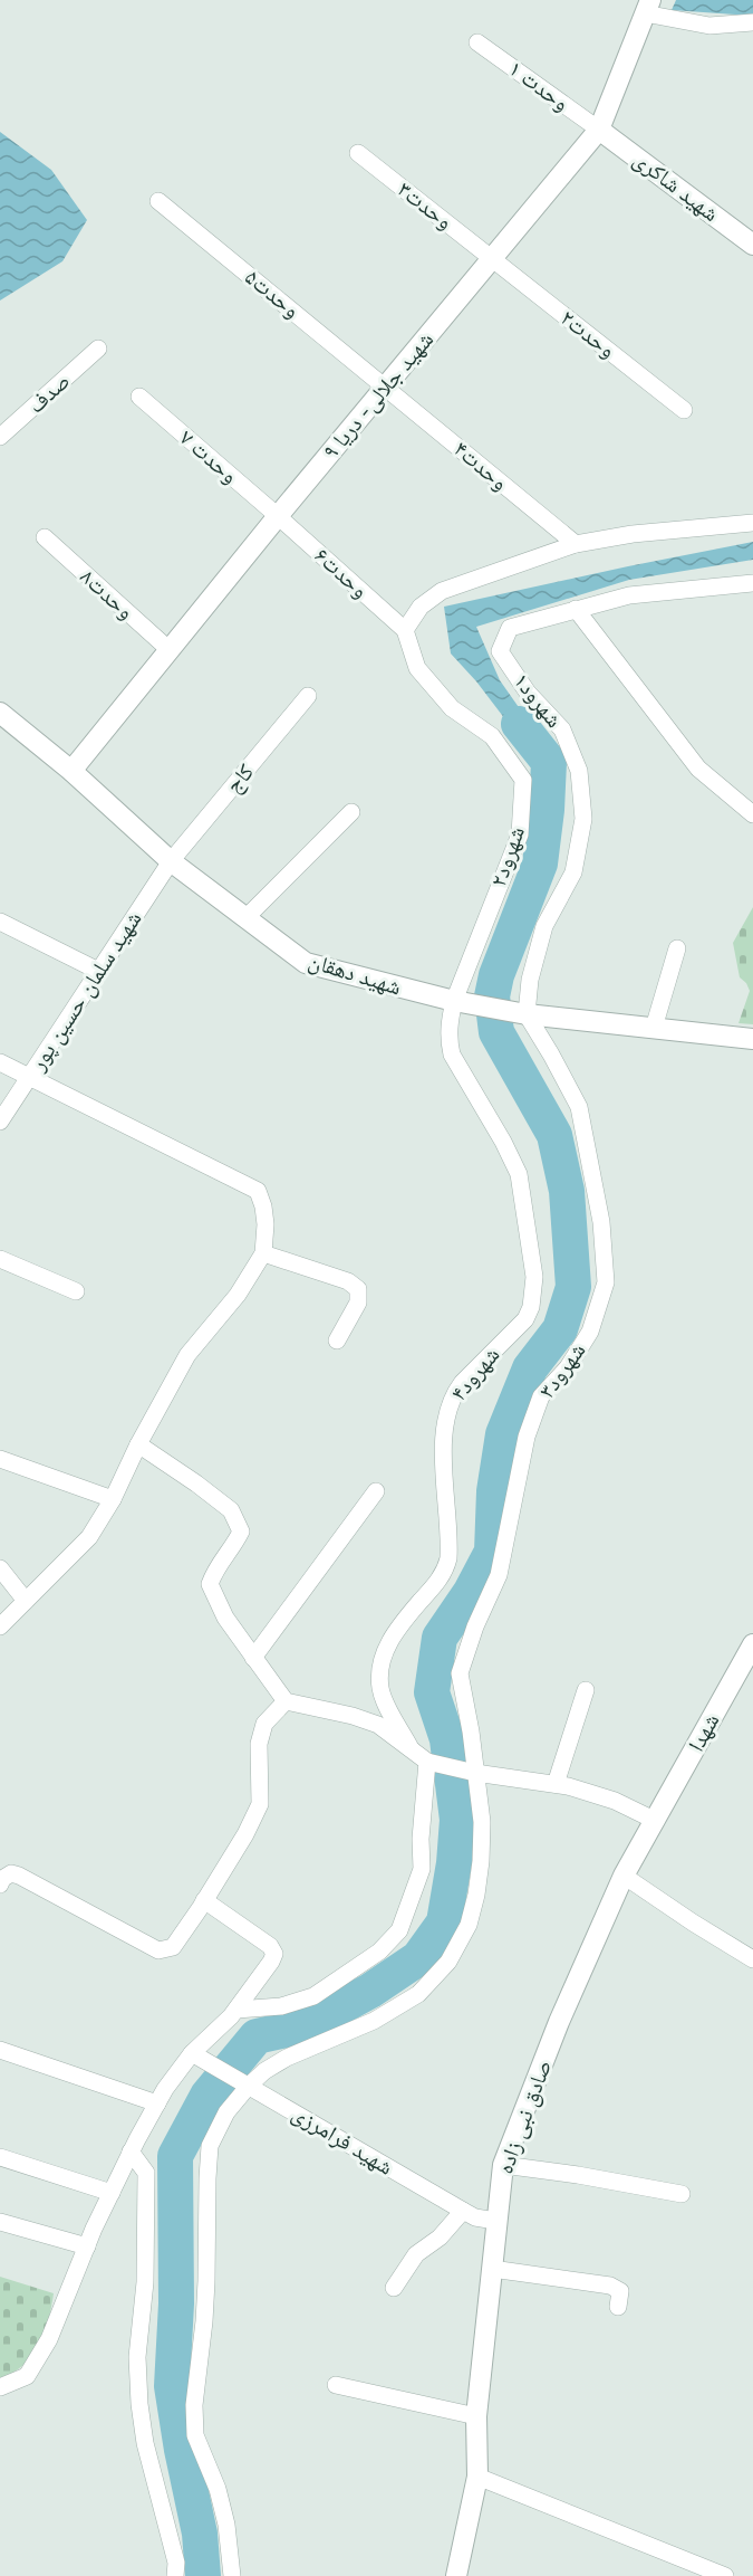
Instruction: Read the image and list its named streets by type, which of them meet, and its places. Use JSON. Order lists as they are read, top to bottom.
{
  "streets": {
    "street": [
      "وحدت ۱",
      "شهید شاکری",
      "وحدت۳",
      "وحدت۵",
      "وحدت۲",
      "صدف",
      "شهید جلالی- دریا ۹",
      "وحدت ۷",
      "وحدت۴",
      "وحدت۶",
      "وحدت۸",
      "شهرود۱",
      "کاج",
      "شهرود۲",
      "شهید دهقان",
      "شهید سلمان حسین پور",
      "شهرود۳",
      "شهرود۴",
      "شهدا",
      "صادق نبی زاده",
      "شهید فرامرزی"
    ]
  },
  "crossings": [
    ["وحدت ۱", "شهید شاکری"],
    ["وحدت ۱", "شهید جلالی- دریا ۹"],
    ["شهید شاکری", "شهید جلالی- دریا ۹"],
    ["وحدت۳", "وحدت۲"],
    ["وحدت۳", "شهید جلالی- دریا ۹"],
    ["وحدت۵", "شهید جلالی- دریا ۹"],
    ["وحدت۵", "وحدت۴"],
    ["وحدت۲", "شهید جلالی- دریا ۹"],
    ["شهید جلالی- دریا ۹", "وحدت ۷"],
    ["شهید جلالی- دریا ۹", "وحدت۴"],
    ["شهید جلالی- دریا ۹", "وحدت۶"],
    ["شهید جلالی- دریا ۹", "وحدت۸"],
    ["شهید جلالی- دریا ۹", "شهید دهقان"],
    ["وحدت ۷", "وحدت۶"],
    ["وحدت۶", "شهرود۲"],
    ["شهرود۱", "شهید دهقان"],
    ["شهرود۱", "شهرود۳"],
    ["کاج", "شهید دهقان"],
    ["کاج", "شهید سلمان حسین پور"],
    ["شهرود۲", "شهید دهقان"],
    ["شهرود۲", "شهرود۴"],
    ["شهید دهقان", "شهید سلمان حسین پور"],
    ["شهید دهقان", "شهرود۳"],
    ["شهید دهقان", "شهرود۴"],
    ["شهرود۳", "شهید فرامرزی"],
    ["شهدا", "صادق نبی زاده"],
    ["صادق نبی زاده", "شهید فرامرزی"]
  ]
}
